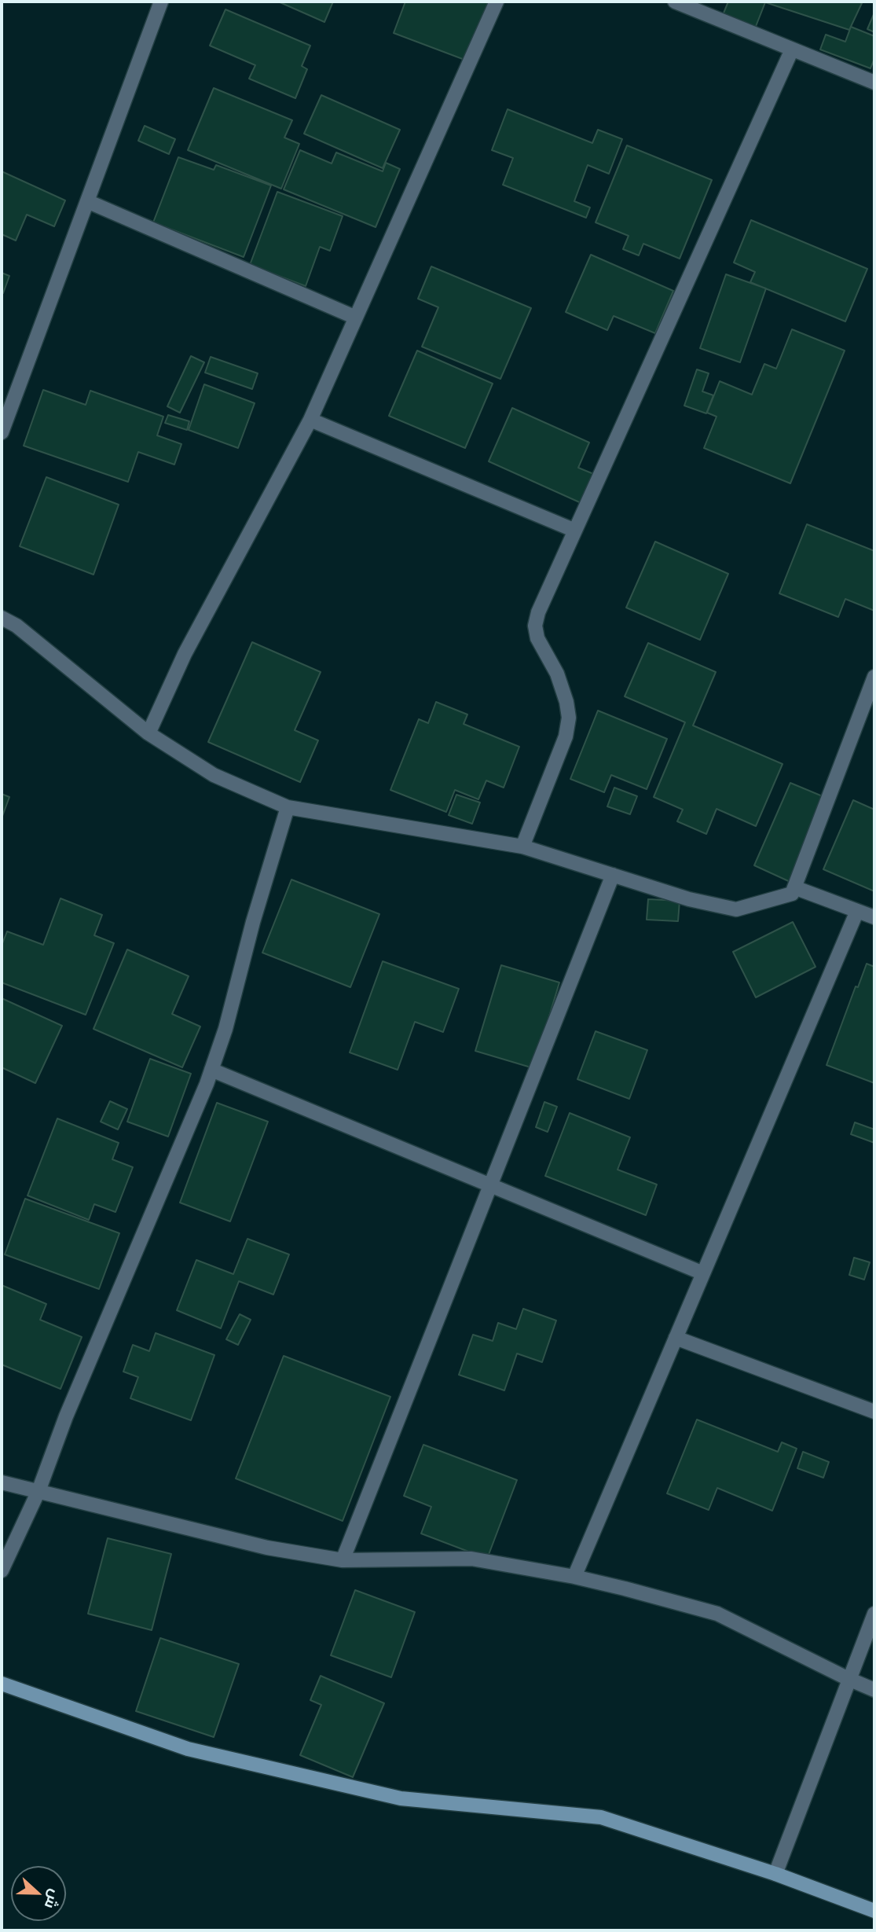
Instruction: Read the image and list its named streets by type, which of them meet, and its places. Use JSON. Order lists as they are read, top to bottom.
{
  "north": "right"
}
